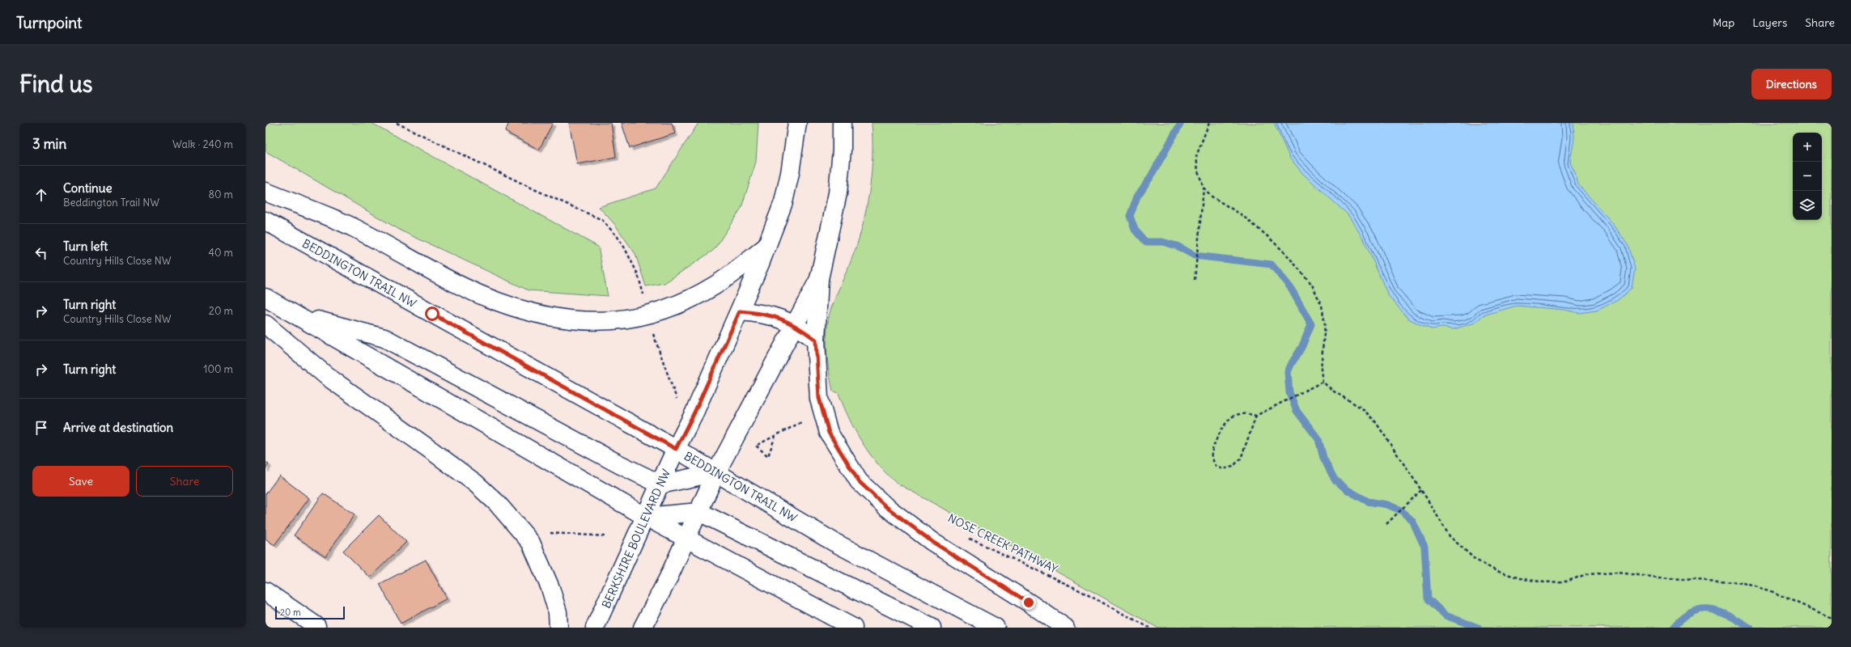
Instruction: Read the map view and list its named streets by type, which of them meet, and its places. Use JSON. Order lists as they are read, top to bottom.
{
  "streets": {
    "main road": ["BEDDINGTON TRAIL NW", "BERKSHIRE BOULEVARD NW"],
    "path": ["NOSE CREEK PATHWAY"]
  },
  "crossings": [
    ["BEDDINGTON TRAIL NW", "BERKSHIRE BOULEVARD NW"]
  ],
  "scale_bar": "20 m",
  "page": {
    "header": "Turnpoint",
    "nav": ["Map", "Layers", "Share"],
    "buttons": [
      "Directions",
      ["Save", "Share"]
    ],
    "title": "Find us",
    "heading": ["3 min", "Walk · 240 m"],
    "map_buttons": ["+", "−"],
    "list": [
      ["Continue", "Beddington Trail NW", "80 m"],
      ["Turn left", "Country Hills Close NW", "40 m"],
      ["Turn right", "Country Hills Close NW", "20 m"],
      ["Turn right", "100 m"],
      "Arrive at destination"
    ],
    "scale": "20 m"
  }
}
